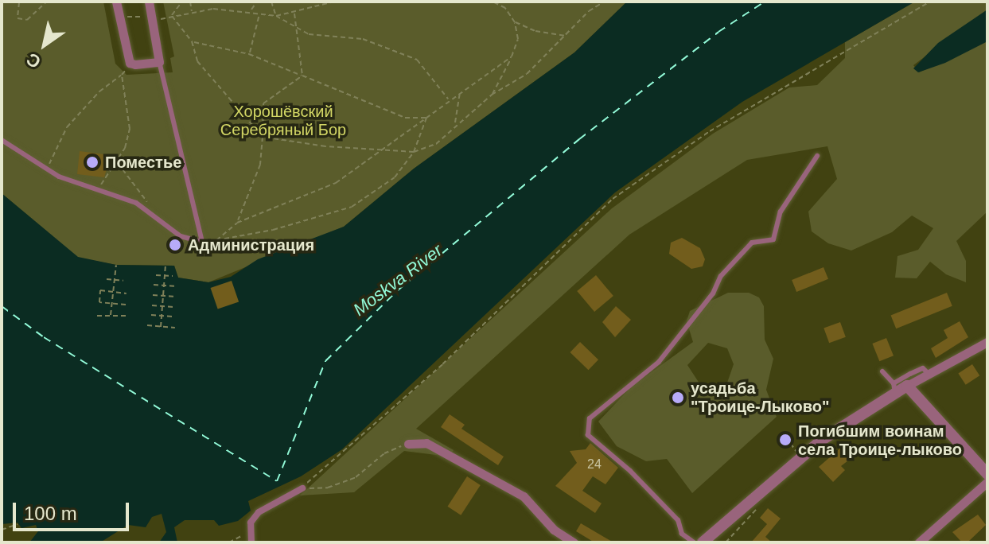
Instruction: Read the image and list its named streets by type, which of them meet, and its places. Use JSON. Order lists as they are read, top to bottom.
{
  "water": ["Moskva River"],
  "parks": ["Хорошёвский Серебряный Бор"],
  "places": [
    "Поместье",
    "Администрация",
    "усадьба \"Троице-Лыково\"",
    "Погибшим воинам села Троице-лыково"
  ],
  "house_numbers": ["24"],
  "scale_bar": "100 m",
  "north": "bottom left"
}
